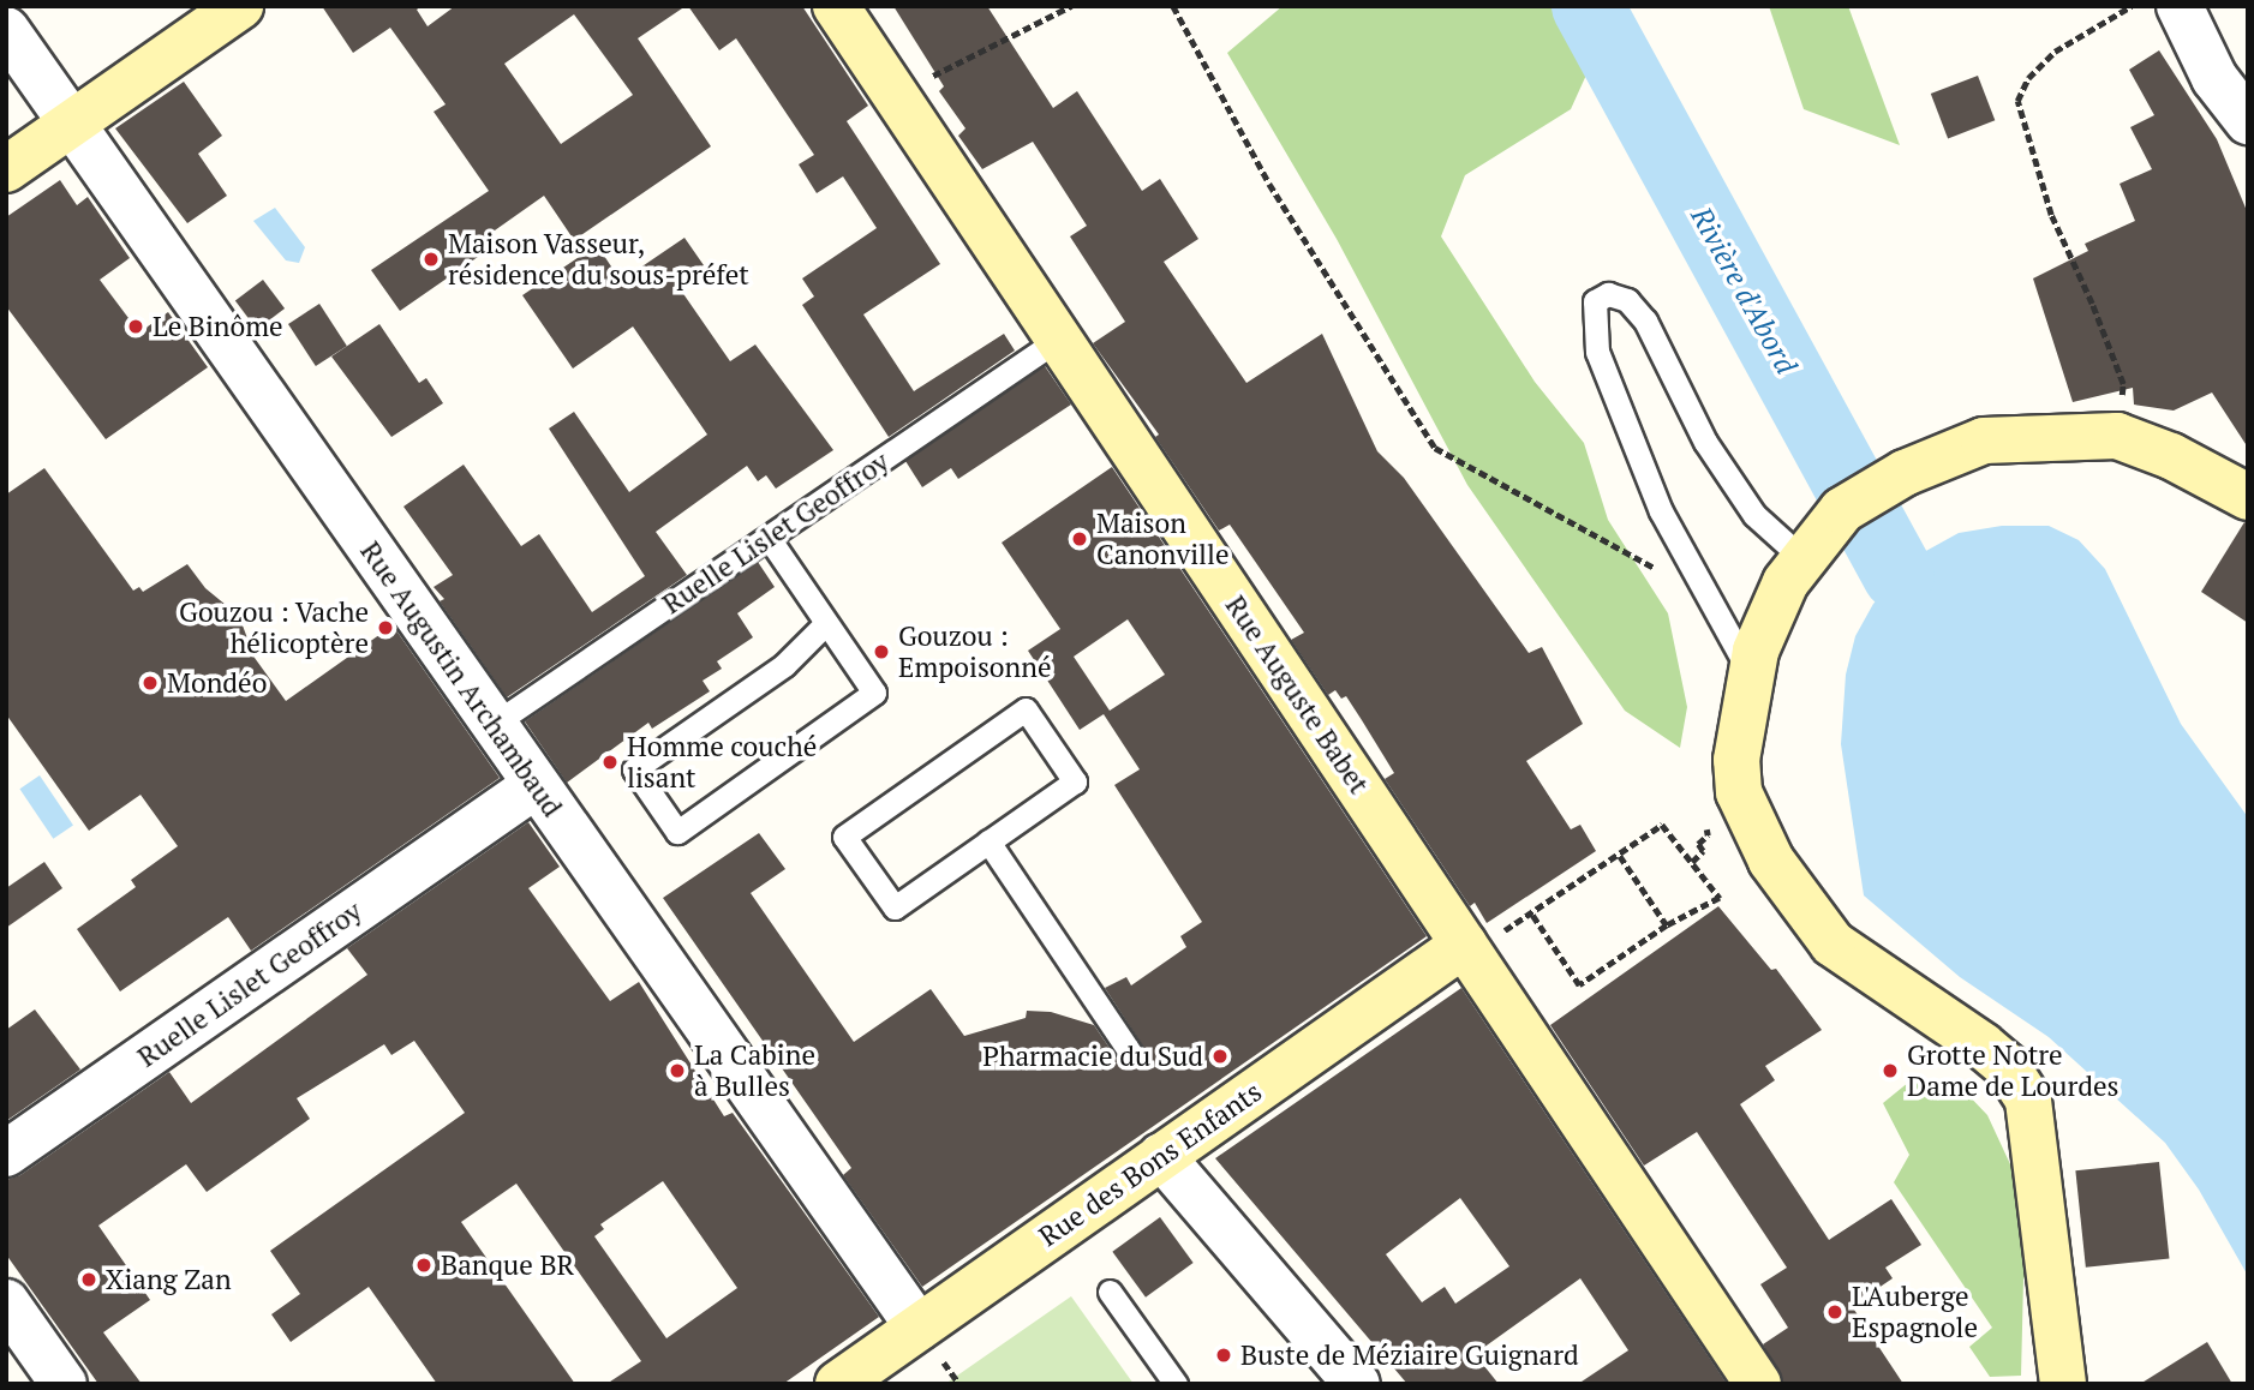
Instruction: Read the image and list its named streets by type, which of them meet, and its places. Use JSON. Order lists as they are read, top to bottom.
{
  "streets": {
    "street": [
      "Ruelle Lislet Geoffroy",
      "Rue Augustin Archambaud",
      "Rue Auguste Babet",
      "Rue des Bons Enfants"
    ]
  },
  "crossings": [
    ["Ruelle Lislet Geoffroy", "Rue Augustin Archambaud"],
    ["Ruelle Lislet Geoffroy", "Rue Auguste Babet"],
    ["Rue Augustin Archambaud", "Rue des Bons Enfants"],
    ["Rue Auguste Babet", "Rue des Bons Enfants"]
  ],
  "water": ["Rivière d'Abord"],
  "places": [
    "Maison Vasseur, résidence du sous-préfet",
    "Le Binôme",
    "Maison Canonville",
    "Gouzou : Vache hélicoptère",
    "Gouzou : Empoisonné",
    "Mondéo",
    "Homme couché lisant",
    "Pharmacie du Sud",
    "La Cabine à Bulles",
    "Grotte Notre Dame de Lourdes",
    "Banque BR",
    "Xiang Zan",
    "L'Auberge Espagnole",
    "Buste de Méziaire Guignard"
  ]
}
